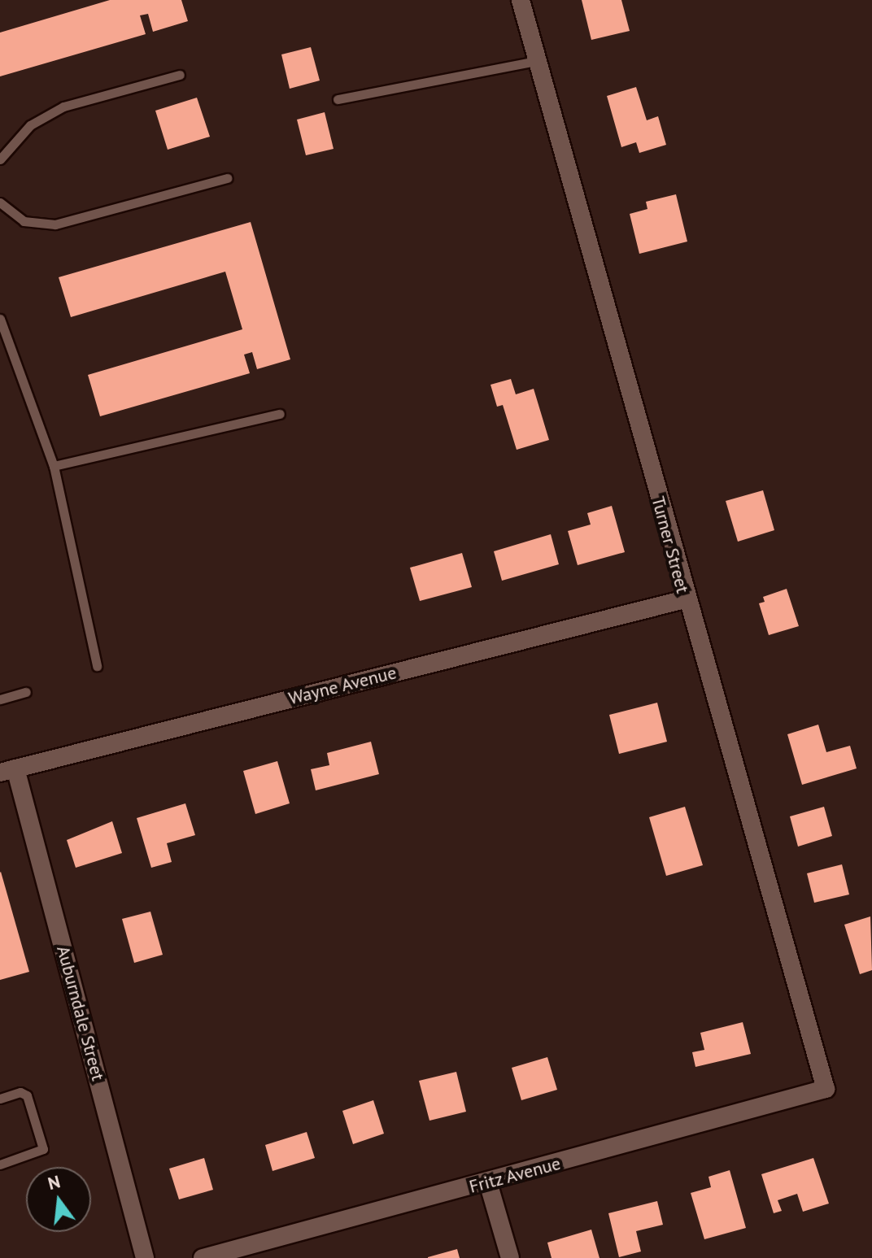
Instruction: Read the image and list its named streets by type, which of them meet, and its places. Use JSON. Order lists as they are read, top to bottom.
{
  "streets": {
    "street": [
      "Turner Street",
      "Wayne Avenue",
      "Auburndale Street",
      "Fritz Avenue"
    ]
  },
  "crossings": [
    ["Turner Street", "Wayne Avenue"],
    ["Turner Street", "Fritz Avenue"],
    ["Wayne Avenue", "Auburndale Street"]
  ],
  "north": "top"
}
